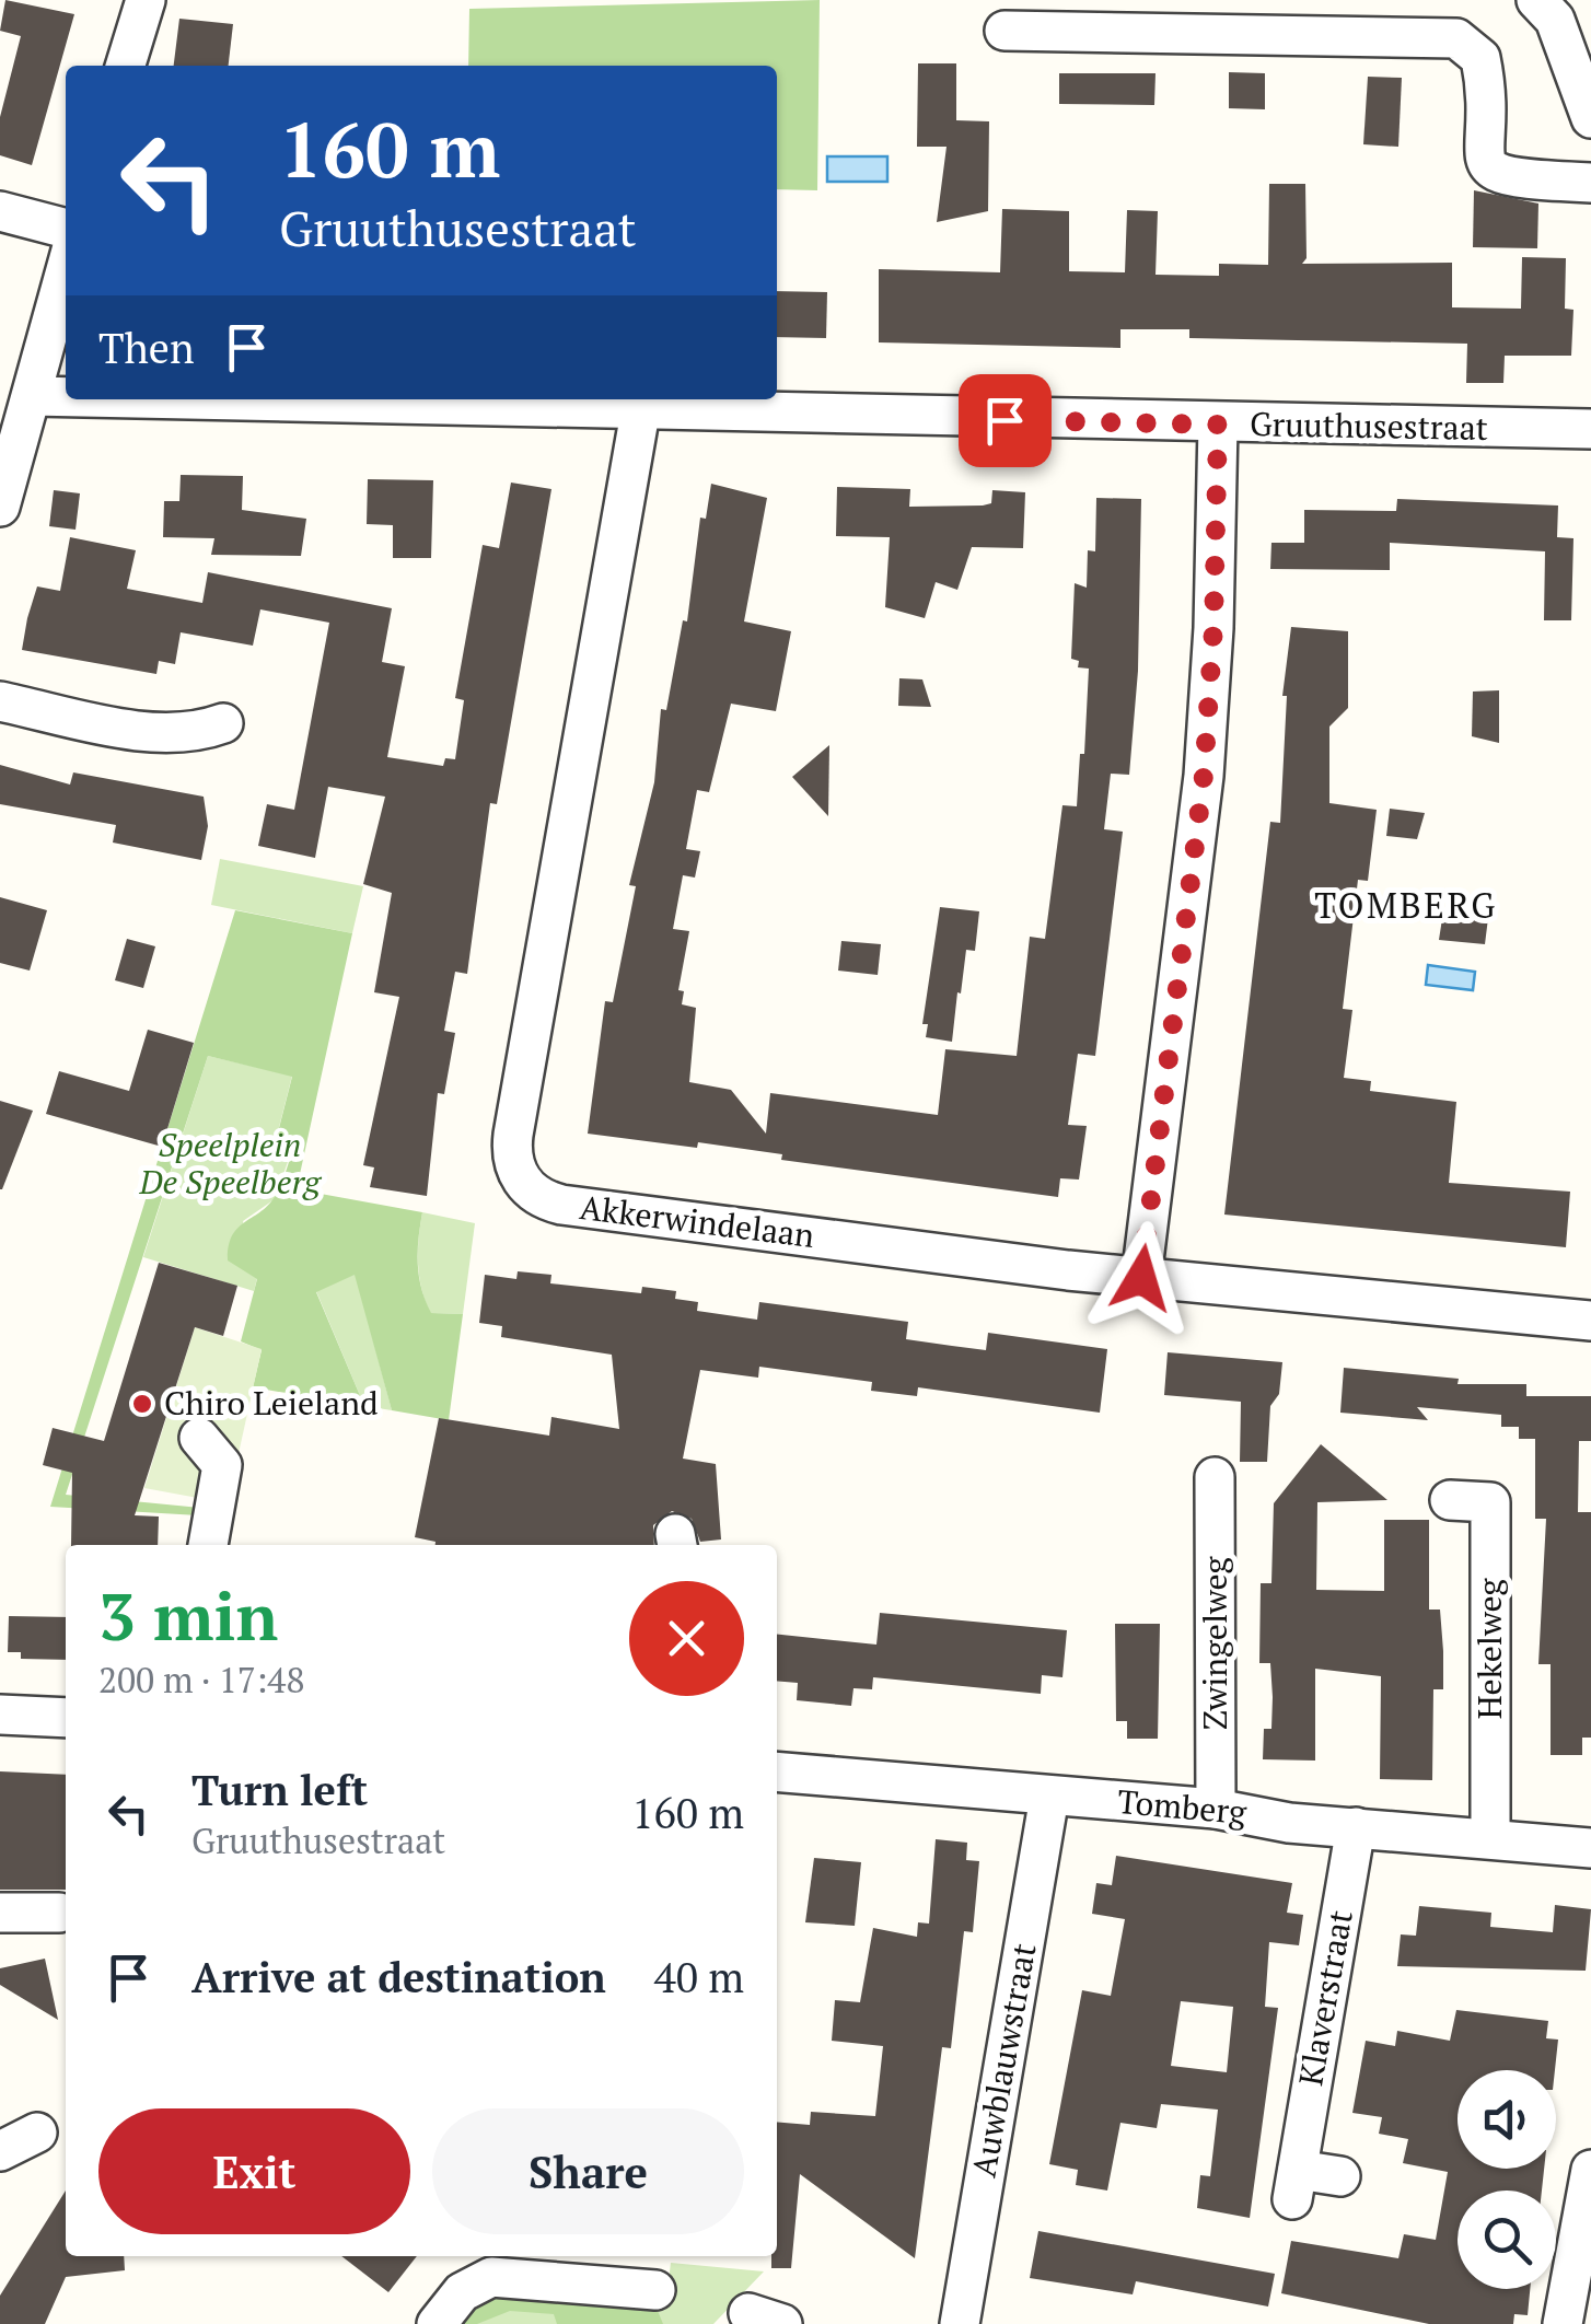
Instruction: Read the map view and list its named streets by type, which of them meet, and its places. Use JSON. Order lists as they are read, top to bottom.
{
  "streets": {
    "street": [
      "Gruuthusestraat",
      "Akkerwindelaan",
      "Zwingelweg",
      "Hekelweg",
      "Tomberg",
      "Klaverstraat",
      "Auwblauwstraat"
    ]
  },
  "crossings": [
    ["Gruuthusestraat", "Akkerwindelaan"],
    ["Zwingelweg", "Tomberg"],
    ["Hekelweg", "Tomberg"],
    ["Tomberg", "Klaverstraat"],
    ["Tomberg", "Auwblauwstraat"]
  ],
  "districts": ["TOMBERG"],
  "parks": ["Speelplein De Speelberg"],
  "places": ["Chiro Leieland"],
  "page": {
    "turn": ["160 m", "Gruuthusestraat"],
    "then": "Then",
    "heading": ["3 min", "200 m · 17:48"],
    "list": [
      {
        "name": "Turn left",
        "note": "Gruuthusestraat",
        "value": "160 m"
      },
      {
        "name": "Arrive at destination",
        "value": "40 m"
      }
    ],
    "buttons": ["Exit", "Share"]
  }
}
